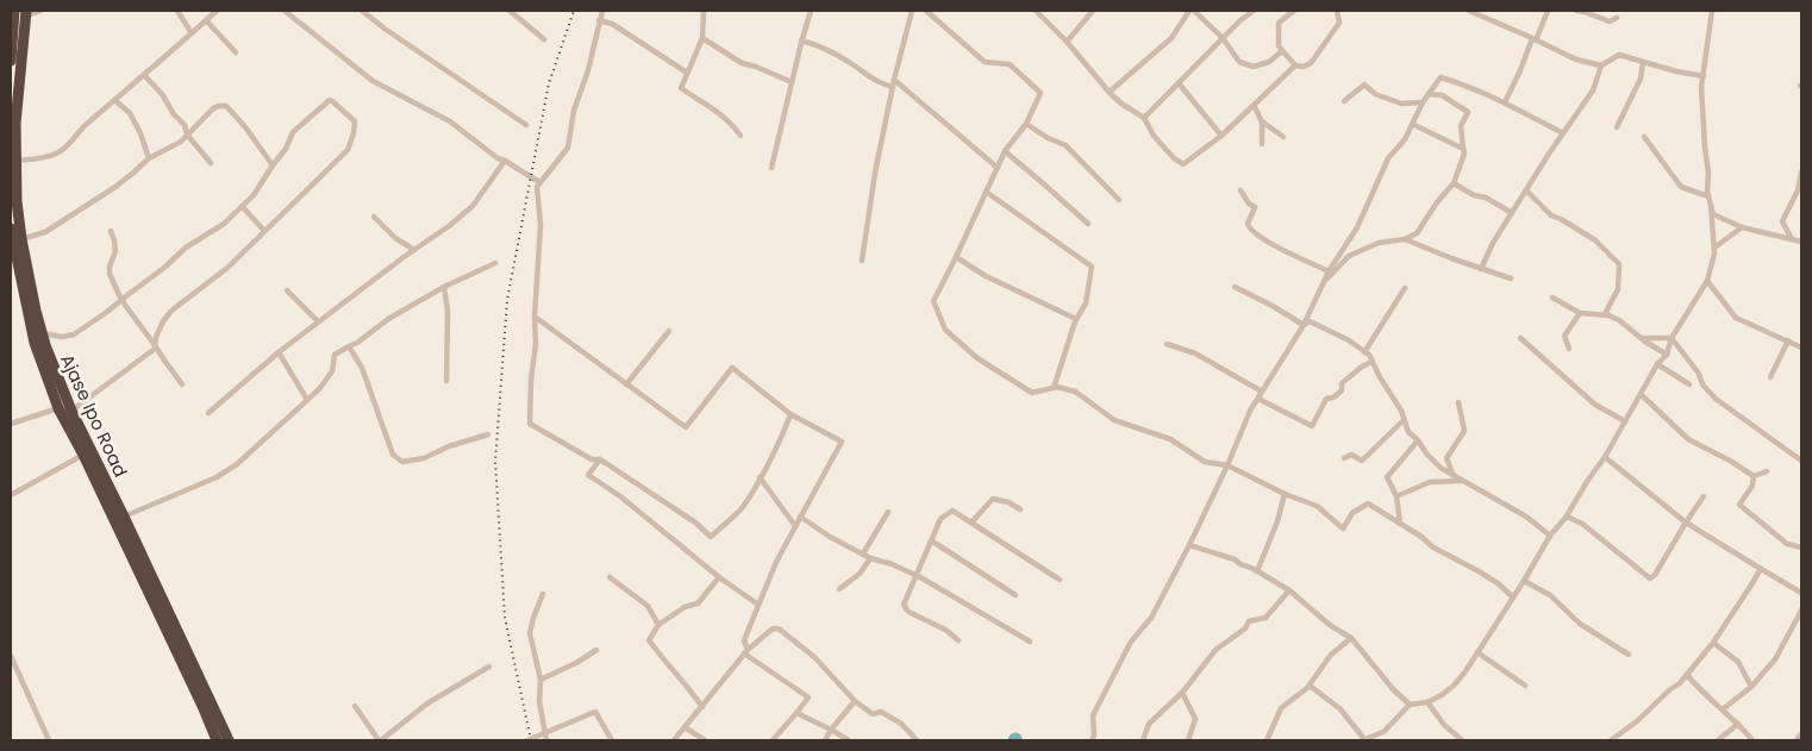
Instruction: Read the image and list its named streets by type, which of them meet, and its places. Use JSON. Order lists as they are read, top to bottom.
{
  "streets": {
    "highway": ["Ajase Ipo Road"]
  }
}
